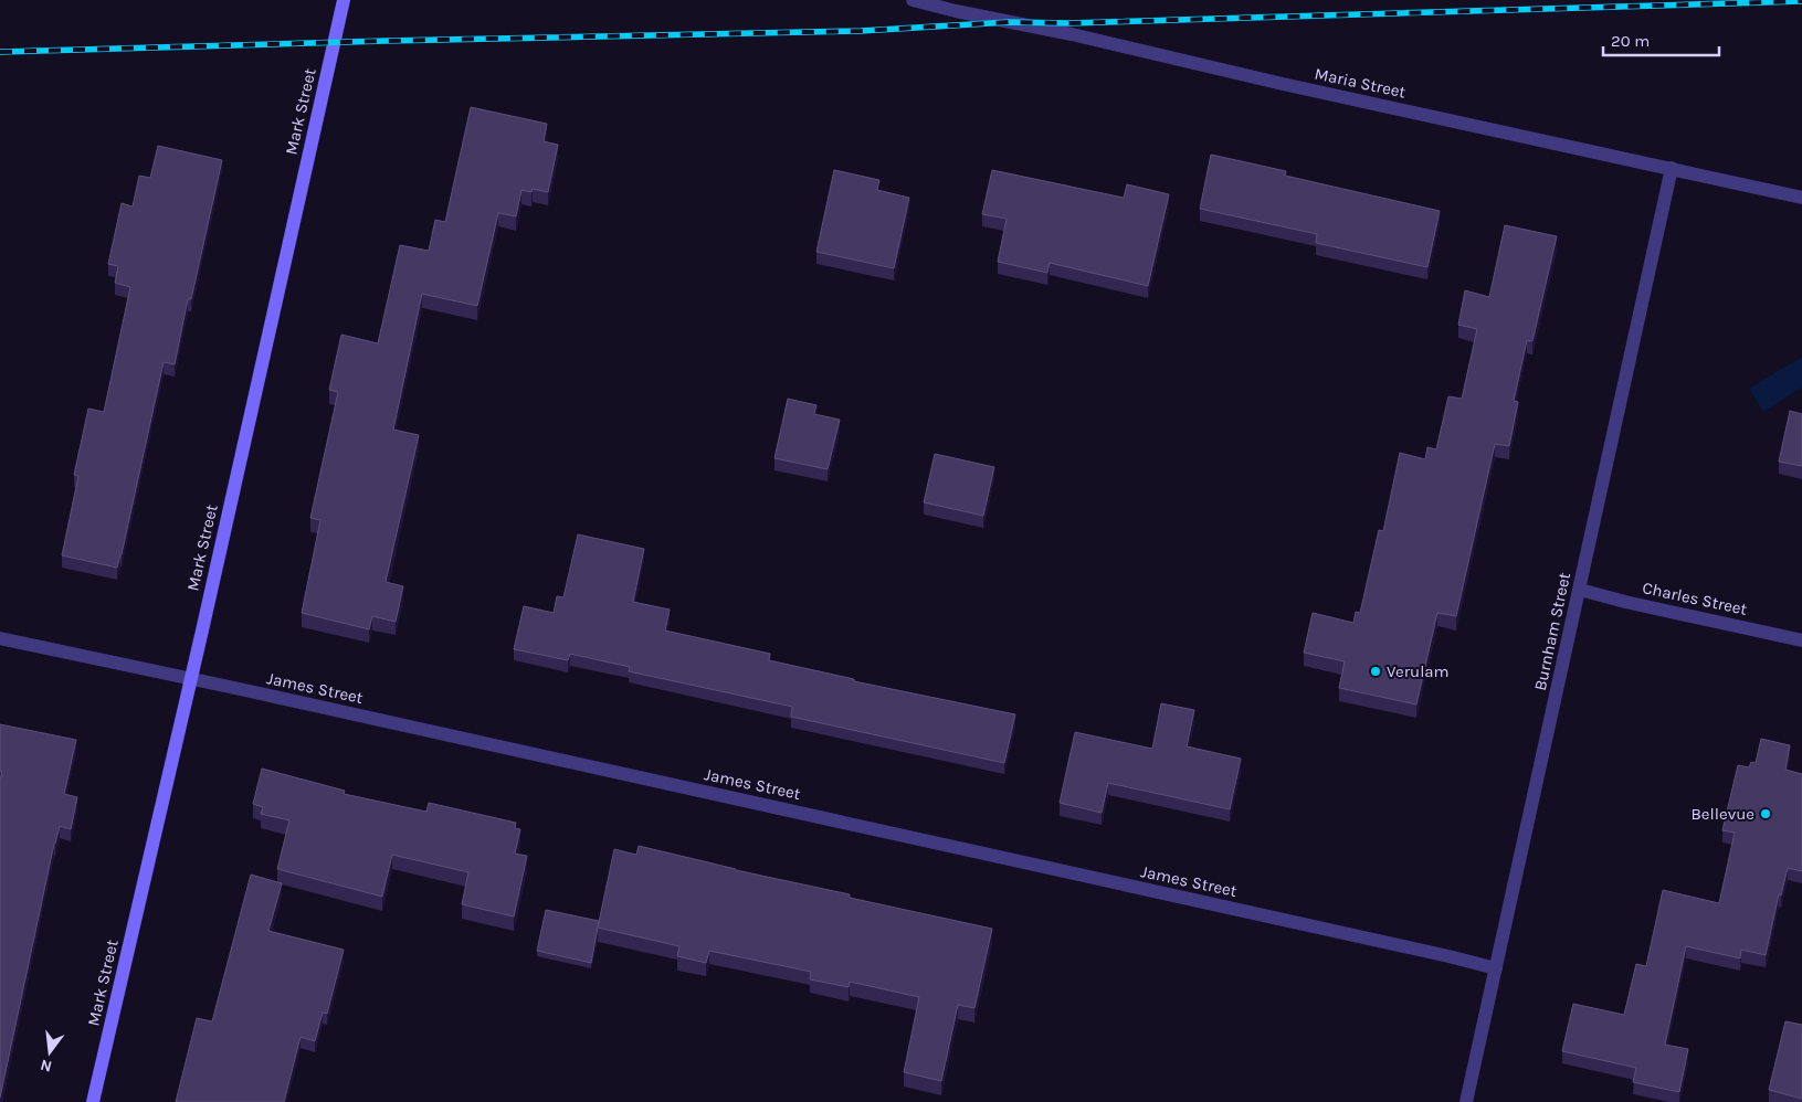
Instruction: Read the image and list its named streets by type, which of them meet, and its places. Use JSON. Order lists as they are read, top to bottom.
{
  "streets": {
    "street": [
      "Maria Street",
      "Mark Street",
      "Charles Street",
      "Burnham Street",
      "James Street"
    ]
  },
  "crossings": [
    ["Maria Street", "Burnham Street"],
    ["Mark Street", "James Street"],
    ["Charles Street", "Burnham Street"],
    ["Burnham Street", "James Street"]
  ],
  "places": ["Verulam", "Bellevue"],
  "scale_bar": "20 m",
  "north": "bottom"
}
